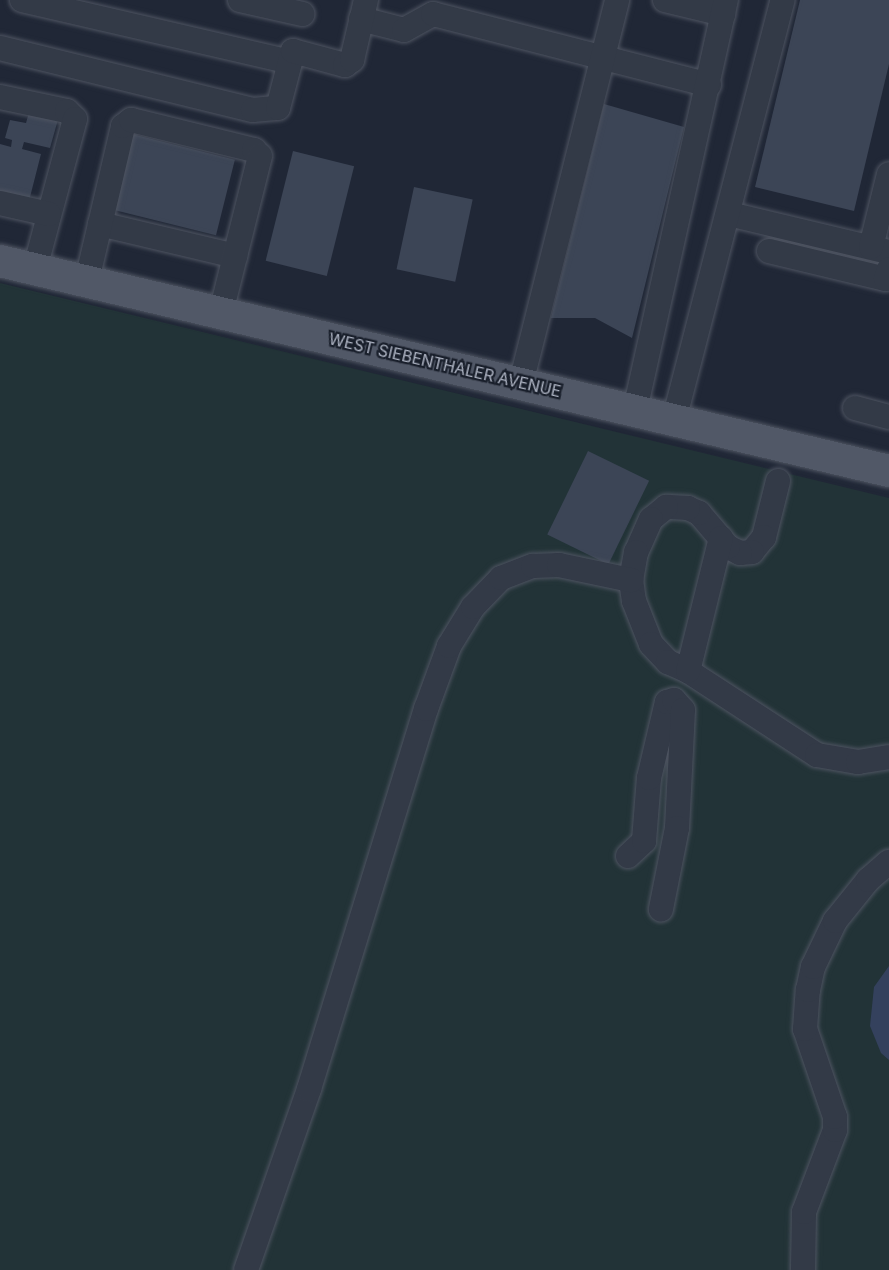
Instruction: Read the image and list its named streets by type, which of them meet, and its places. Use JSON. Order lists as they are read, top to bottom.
{
  "streets": {
    "main road": ["WEST SIEBENTHALER AVENUE"]
  }
}
